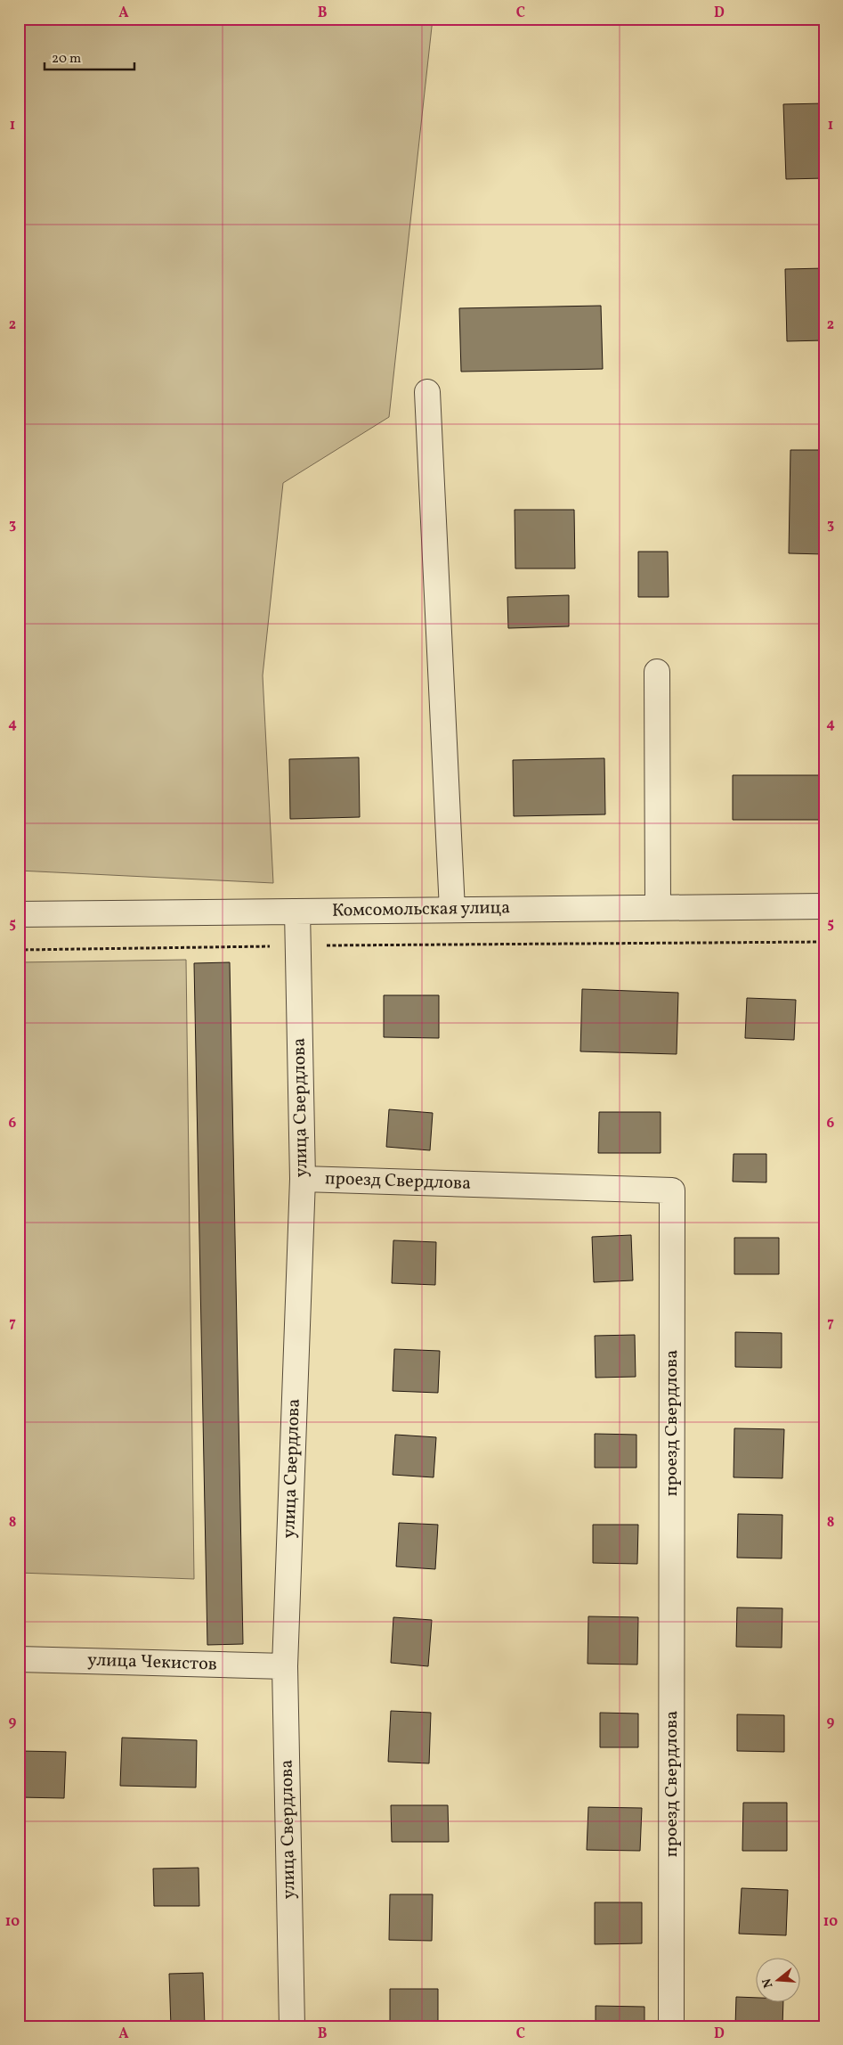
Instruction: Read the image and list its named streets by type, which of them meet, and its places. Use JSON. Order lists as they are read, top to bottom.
{
  "streets": {
    "street": [
      "Комсомольская улица",
      "улица Свердлова",
      "проезд Свердлова",
      "улица Чекистов"
    ]
  },
  "crossings": [
    ["Комсомольская улица", "улица Свердлова"],
    ["улица Свердлова", "проезд Свердлова"],
    ["улица Свердлова", "улица Чекистов"]
  ],
  "scale_bar": "20 m",
  "north": "left",
  "grid": {
    "columns": [
      "A",
      "B",
      "C",
      "D"
    ],
    "rows": [
      "1",
      "2",
      "3",
      "4",
      "5",
      "6",
      "7",
      "8",
      "9",
      "10"
    ]
  }
}
